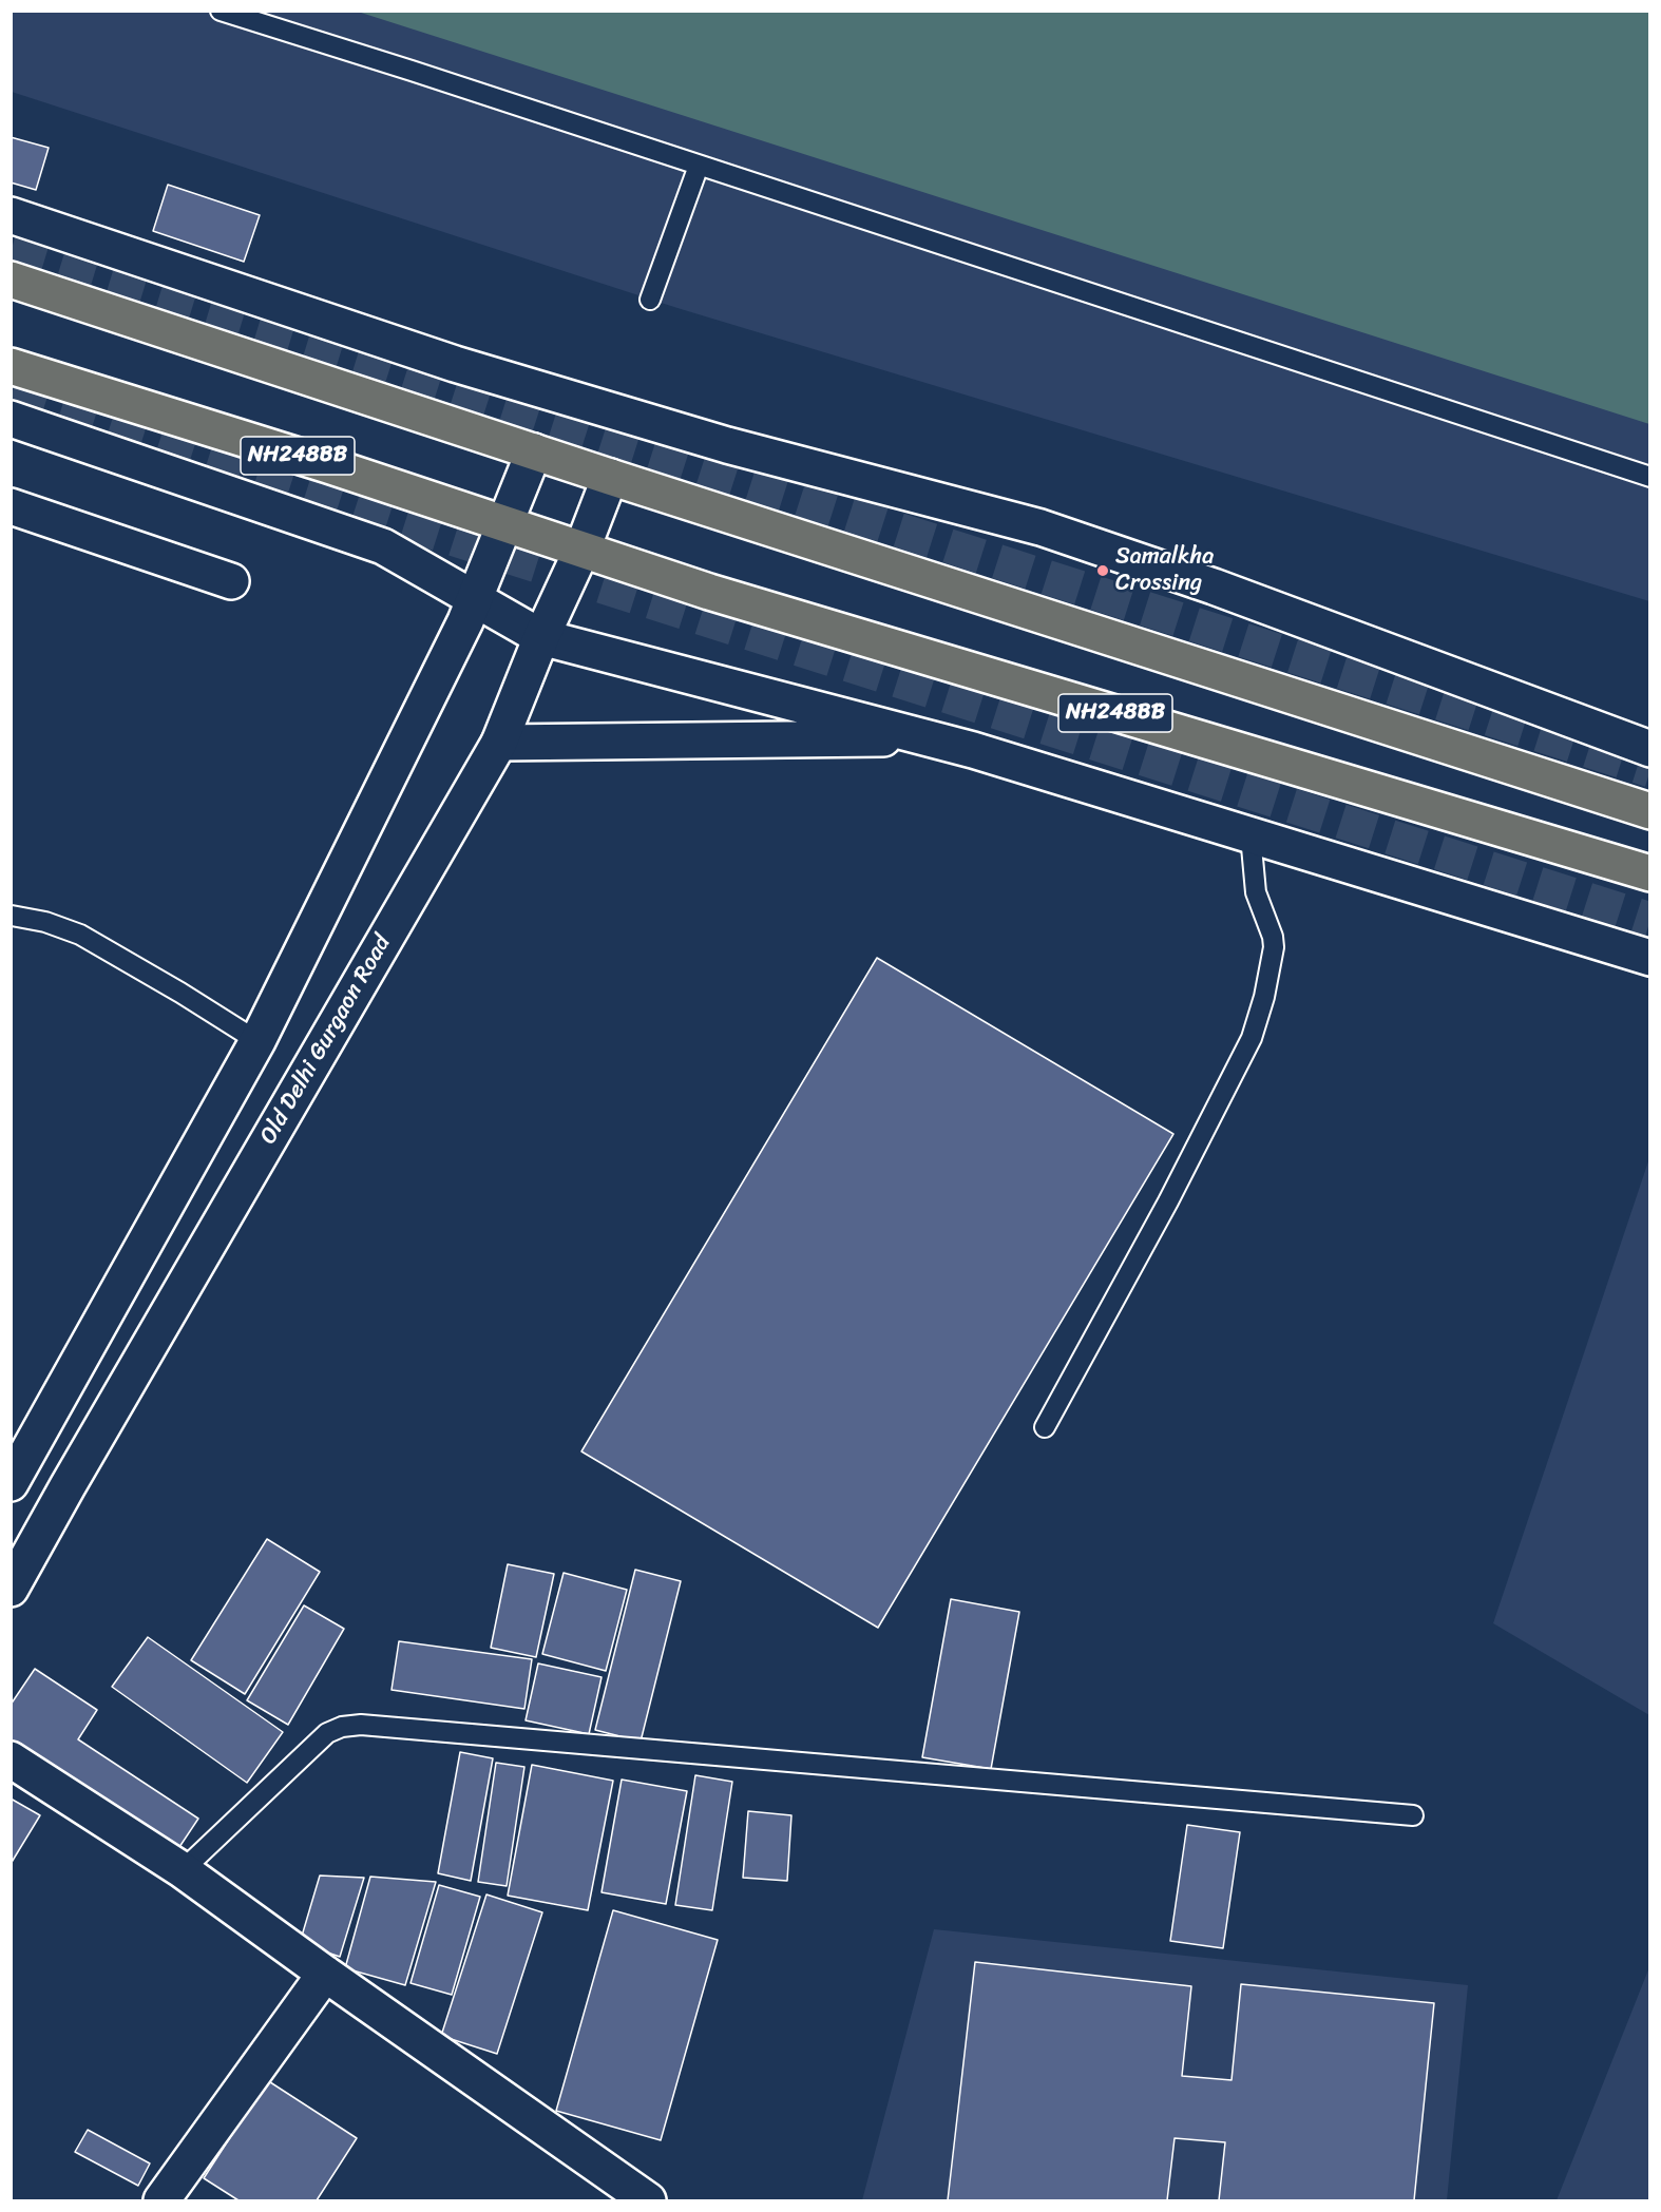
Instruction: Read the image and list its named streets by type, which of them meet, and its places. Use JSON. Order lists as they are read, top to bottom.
{
  "streets": {
    "highway": ["NH248BB"],
    "street": ["Old Delhi Gurgaon Road"]
  },
  "crossings": [
    ["NH248BB", "Old Delhi Gurgaon Road"]
  ],
  "places": ["Samalkha Crossing"]
}
